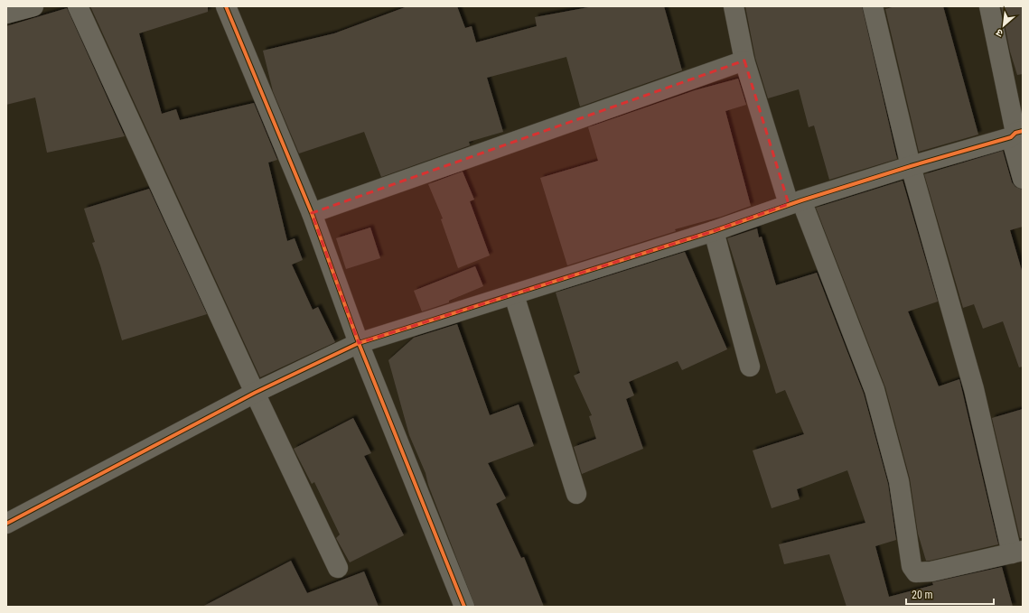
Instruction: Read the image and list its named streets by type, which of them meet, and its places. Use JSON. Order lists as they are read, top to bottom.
{
  "scale_bar": "20 m",
  "north": "bottom left"
}
